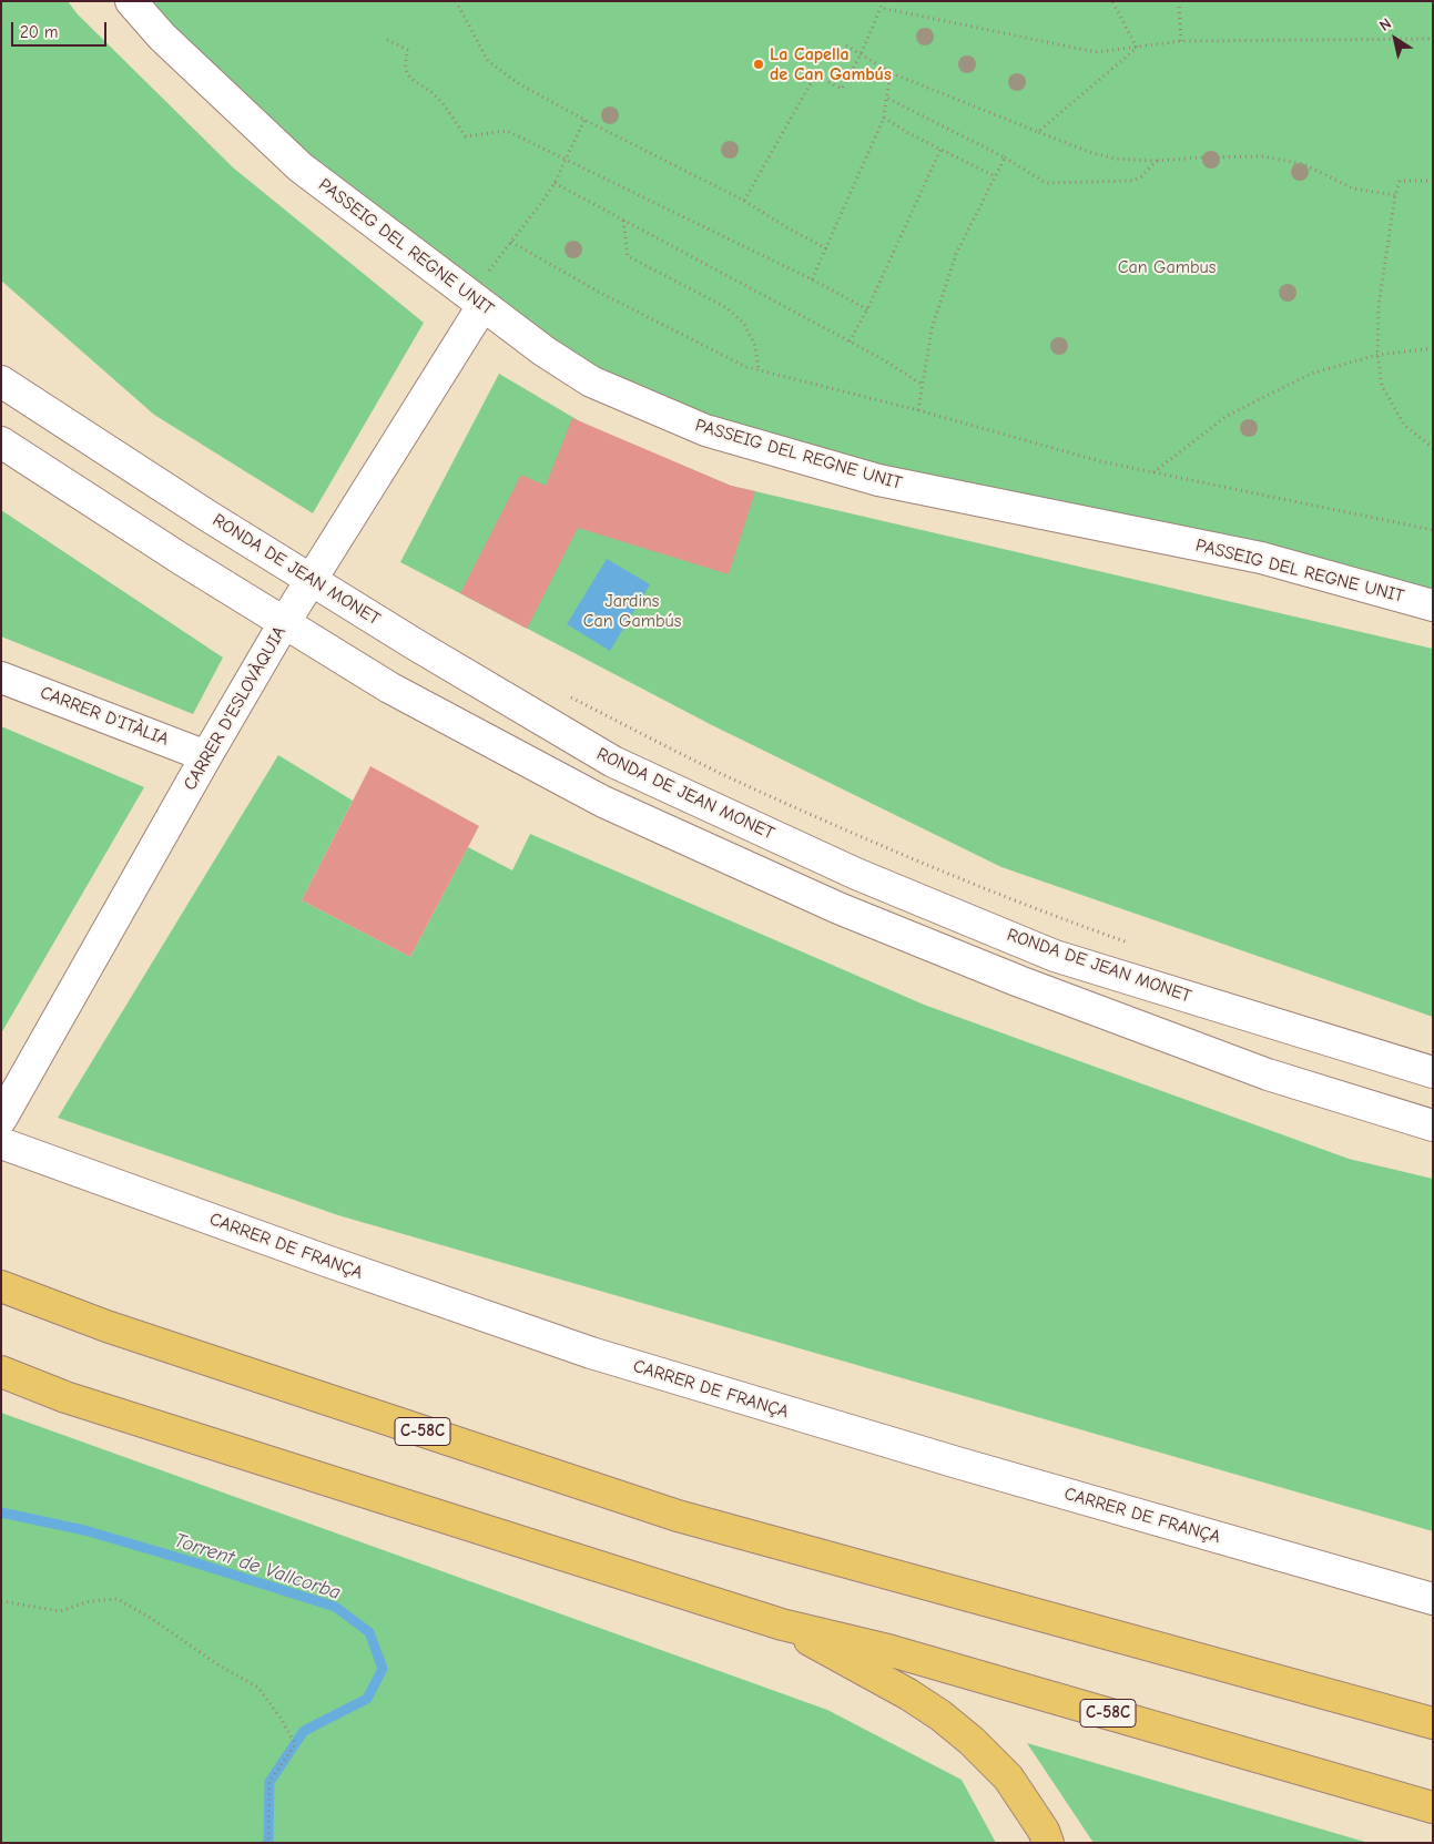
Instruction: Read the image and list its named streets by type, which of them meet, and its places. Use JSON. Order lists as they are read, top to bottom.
{
  "streets": {
    "highway": ["C-58C"],
    "street": [
      "PASSEIG DEL REGNE UNIT",
      "RONDA DE JEAN MONET",
      "CARRER D'ESLOVÀQUIA",
      "CARRER D'ITÀLIA",
      "CARRER DE FRANÇA"
    ]
  },
  "crossings": [
    ["PASSEIG DEL REGNE UNIT", "CARRER D'ESLOVÀQUIA"],
    ["RONDA DE JEAN MONET", "CARRER D'ESLOVÀQUIA"],
    ["CARRER D'ESLOVÀQUIA", "CARRER D'ITÀLIA"]
  ],
  "water": ["Torrent de Vallcorba"],
  "parks": ["Can Gambus", "Jardins Can Gambús"],
  "places": ["La Capella de Can Gambús"],
  "scale_bar": "20 m",
  "north": "top left"
}
